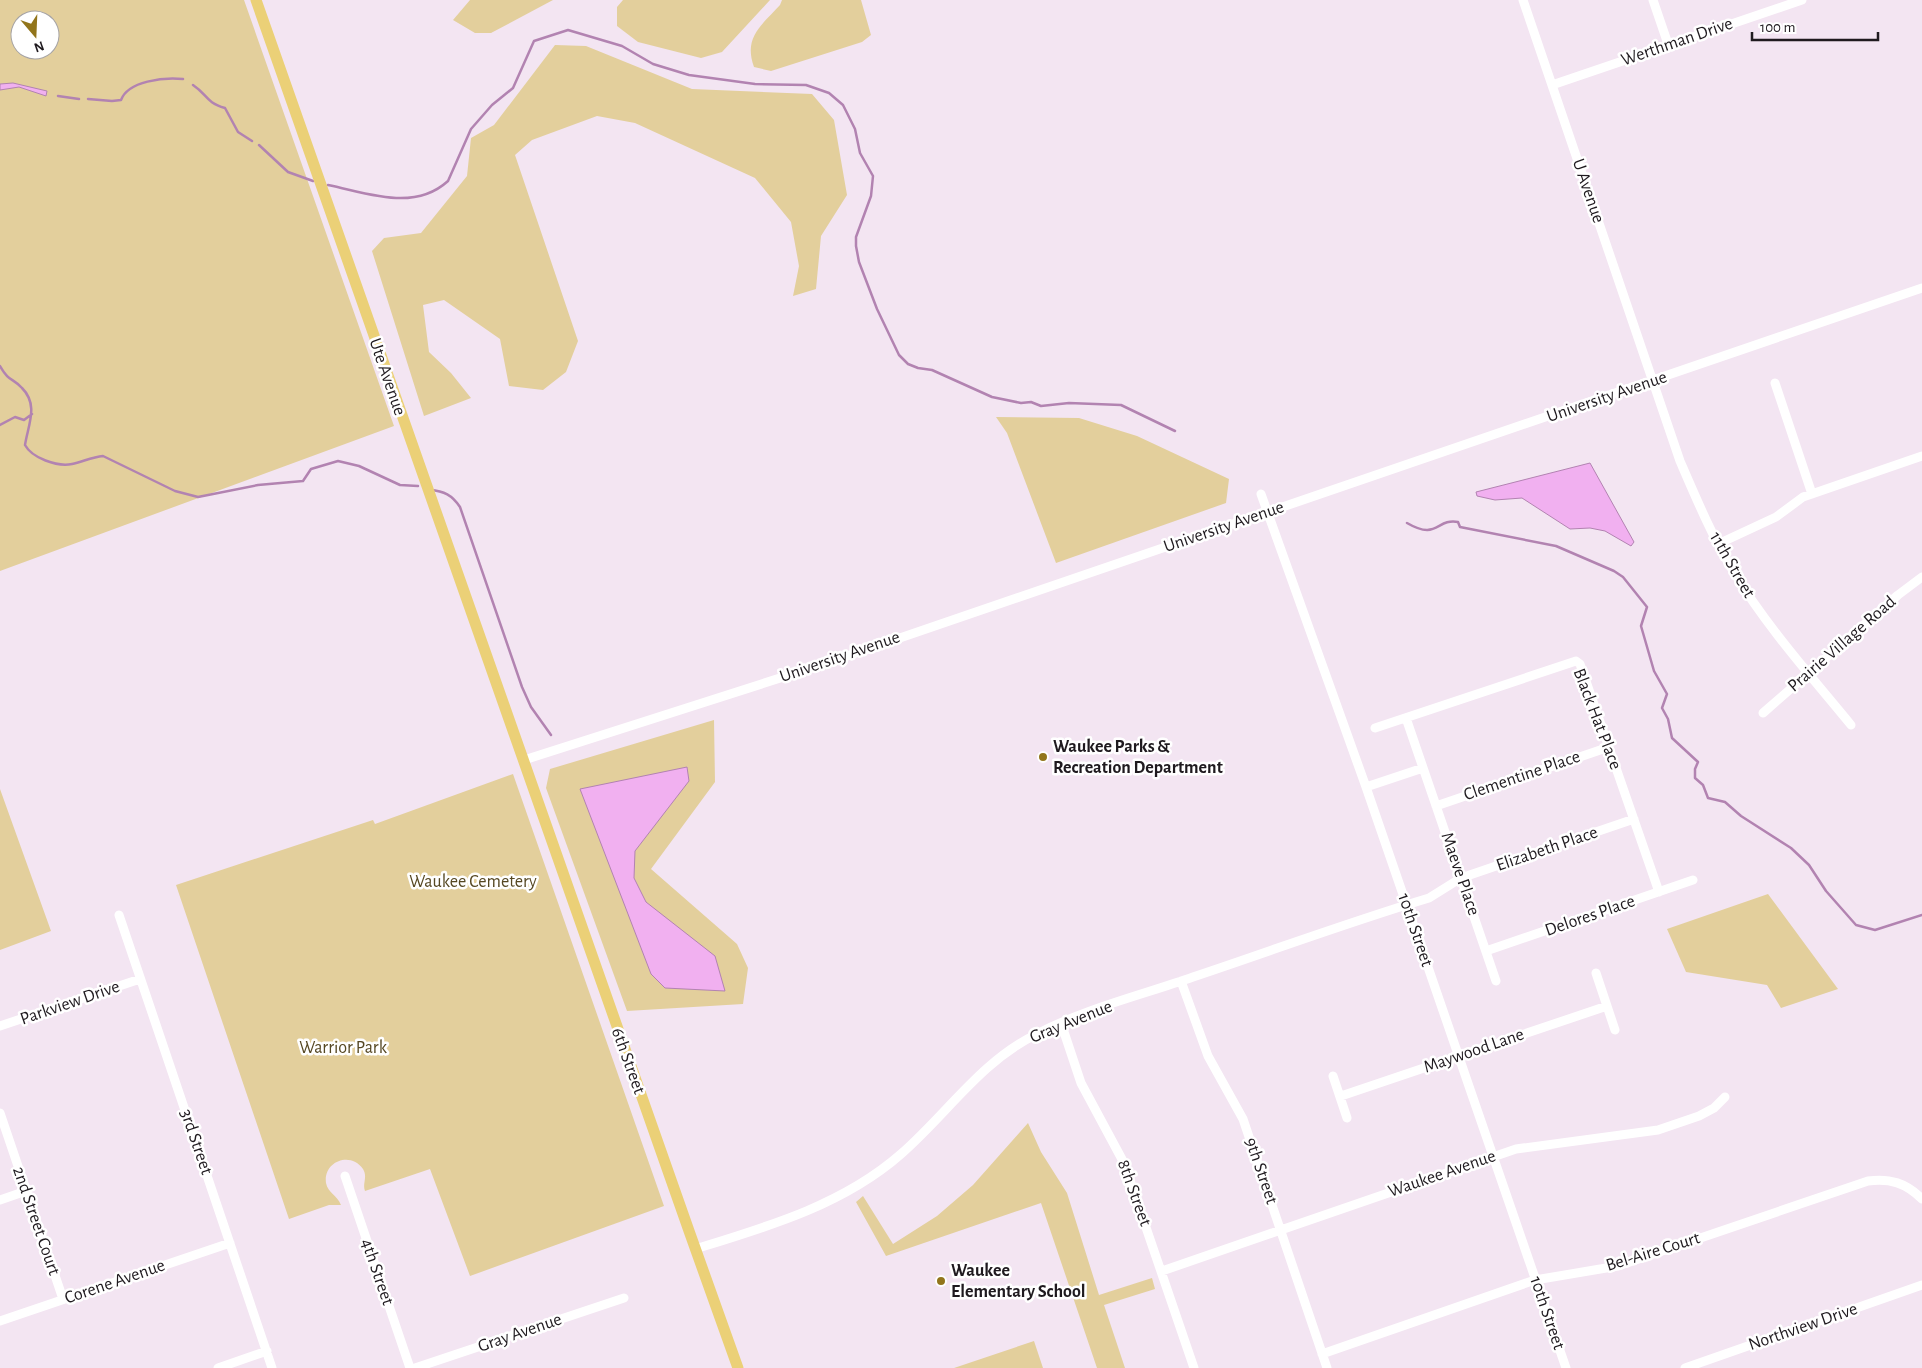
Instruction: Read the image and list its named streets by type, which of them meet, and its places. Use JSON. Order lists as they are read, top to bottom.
{
  "streets": {
    "main road": ["Ute Avenue", "6th Street"],
    "street": [
      "Werthman Drive",
      "U Avenue",
      "University Avenue",
      "11th Street",
      "Prairie Village Road",
      "Black Hat Place",
      "Clementine Place",
      "Elizabeth Place",
      "Maeve Place",
      "Delores Place",
      "10th Street",
      "Parkview Drive",
      "Gray Avenue",
      "Maywood Lane",
      "3rd Street",
      "9th Street",
      "Waukee Avenue",
      "8th Street",
      "2nd Street Court",
      "Bel-Aire Court",
      "4th Street",
      "Corene Avenue",
      "Northview Drive"
    ]
  },
  "crossings": [
    ["Werthman Drive", "U Avenue"],
    ["U Avenue", "University Avenue"],
    ["U Avenue", "11th Street"],
    ["Ute Avenue", "University Avenue"],
    ["Ute Avenue", "6th Street"],
    ["University Avenue", "11th Street"],
    ["University Avenue", "10th Street"],
    ["University Avenue", "6th Street"],
    ["11th Street", "Prairie Village Road"],
    ["Black Hat Place", "Clementine Place"],
    ["Black Hat Place", "Elizabeth Place"],
    ["Black Hat Place", "Maeve Place"],
    ["Black Hat Place", "Delores Place"],
    ["Clementine Place", "Maeve Place"],
    ["Elizabeth Place", "Maeve Place"],
    ["Elizabeth Place", "10th Street"],
    ["Elizabeth Place", "Gray Avenue"],
    ["Maeve Place", "Delores Place"],
    ["10th Street", "Gray Avenue"],
    ["10th Street", "Maywood Lane"],
    ["10th Street", "Waukee Avenue"],
    ["10th Street", "Bel-Aire Court"],
    ["Parkview Drive", "3rd Street"],
    ["Gray Avenue", "6th Street"],
    ["Gray Avenue", "9th Street"],
    ["Gray Avenue", "8th Street"],
    ["3rd Street", "Corene Avenue"],
    ["9th Street", "Waukee Avenue"],
    ["9th Street", "Bel-Aire Court"],
    ["Waukee Avenue", "8th Street"],
    ["2nd Street Court", "Corene Avenue"]
  ],
  "parks": ["Waukee Cemetery", "Warrior Park"],
  "places": ["Waukee Parks & Recreation Department", "Waukee Elementary School"],
  "scale_bar": "100 m",
  "north": "bottom"
}
